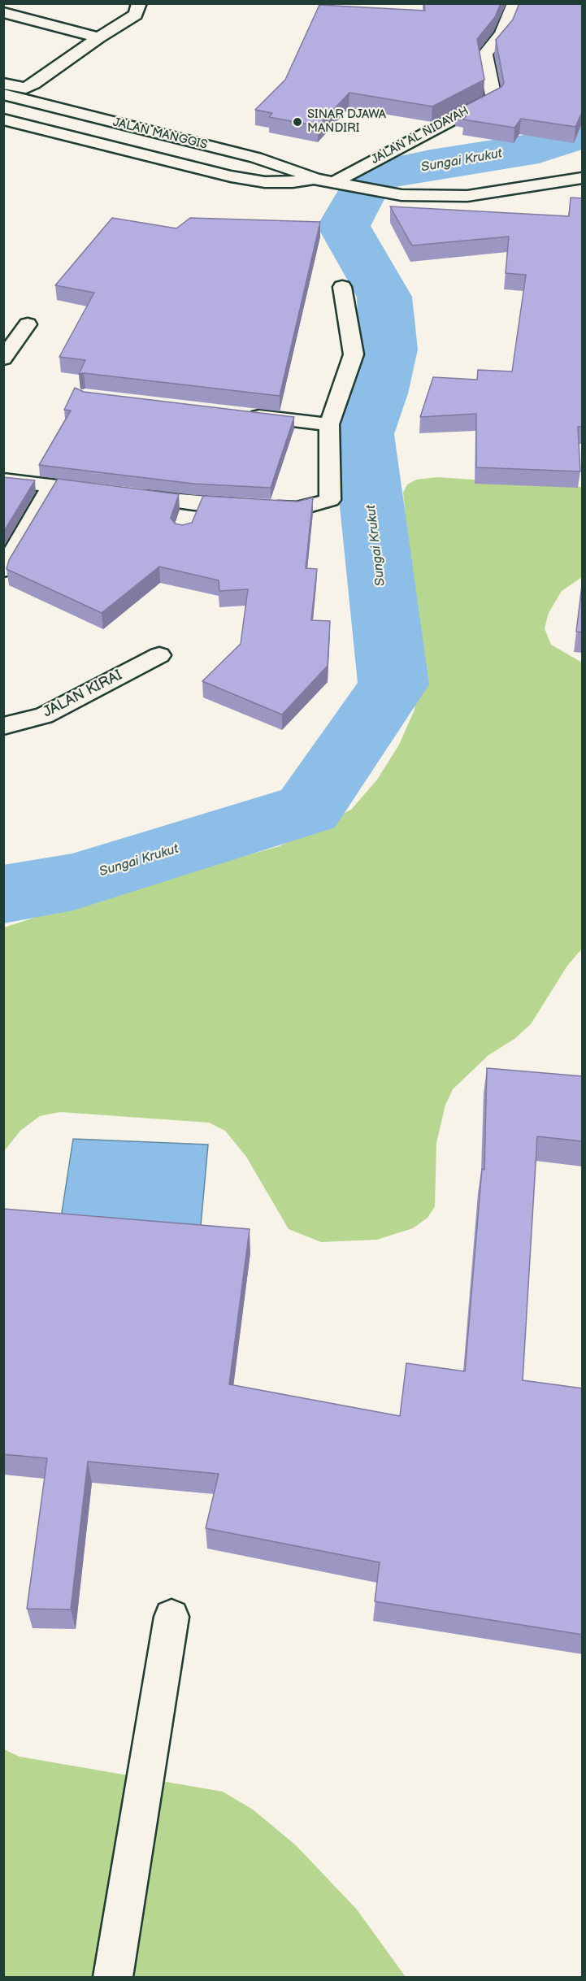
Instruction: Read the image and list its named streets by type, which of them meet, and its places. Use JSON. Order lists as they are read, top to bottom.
{
  "streets": {
    "street": ["JALAN MANGGIS", "JALAN AL NIDAYAH", "JALAN KIRAI"]
  },
  "crossings": [
    ["JALAN MANGGIS", "JALAN AL NIDAYAH"]
  ],
  "water": ["Sungai Krukut"],
  "places": ["SINAR DJAWA MANDIRI"]
}
